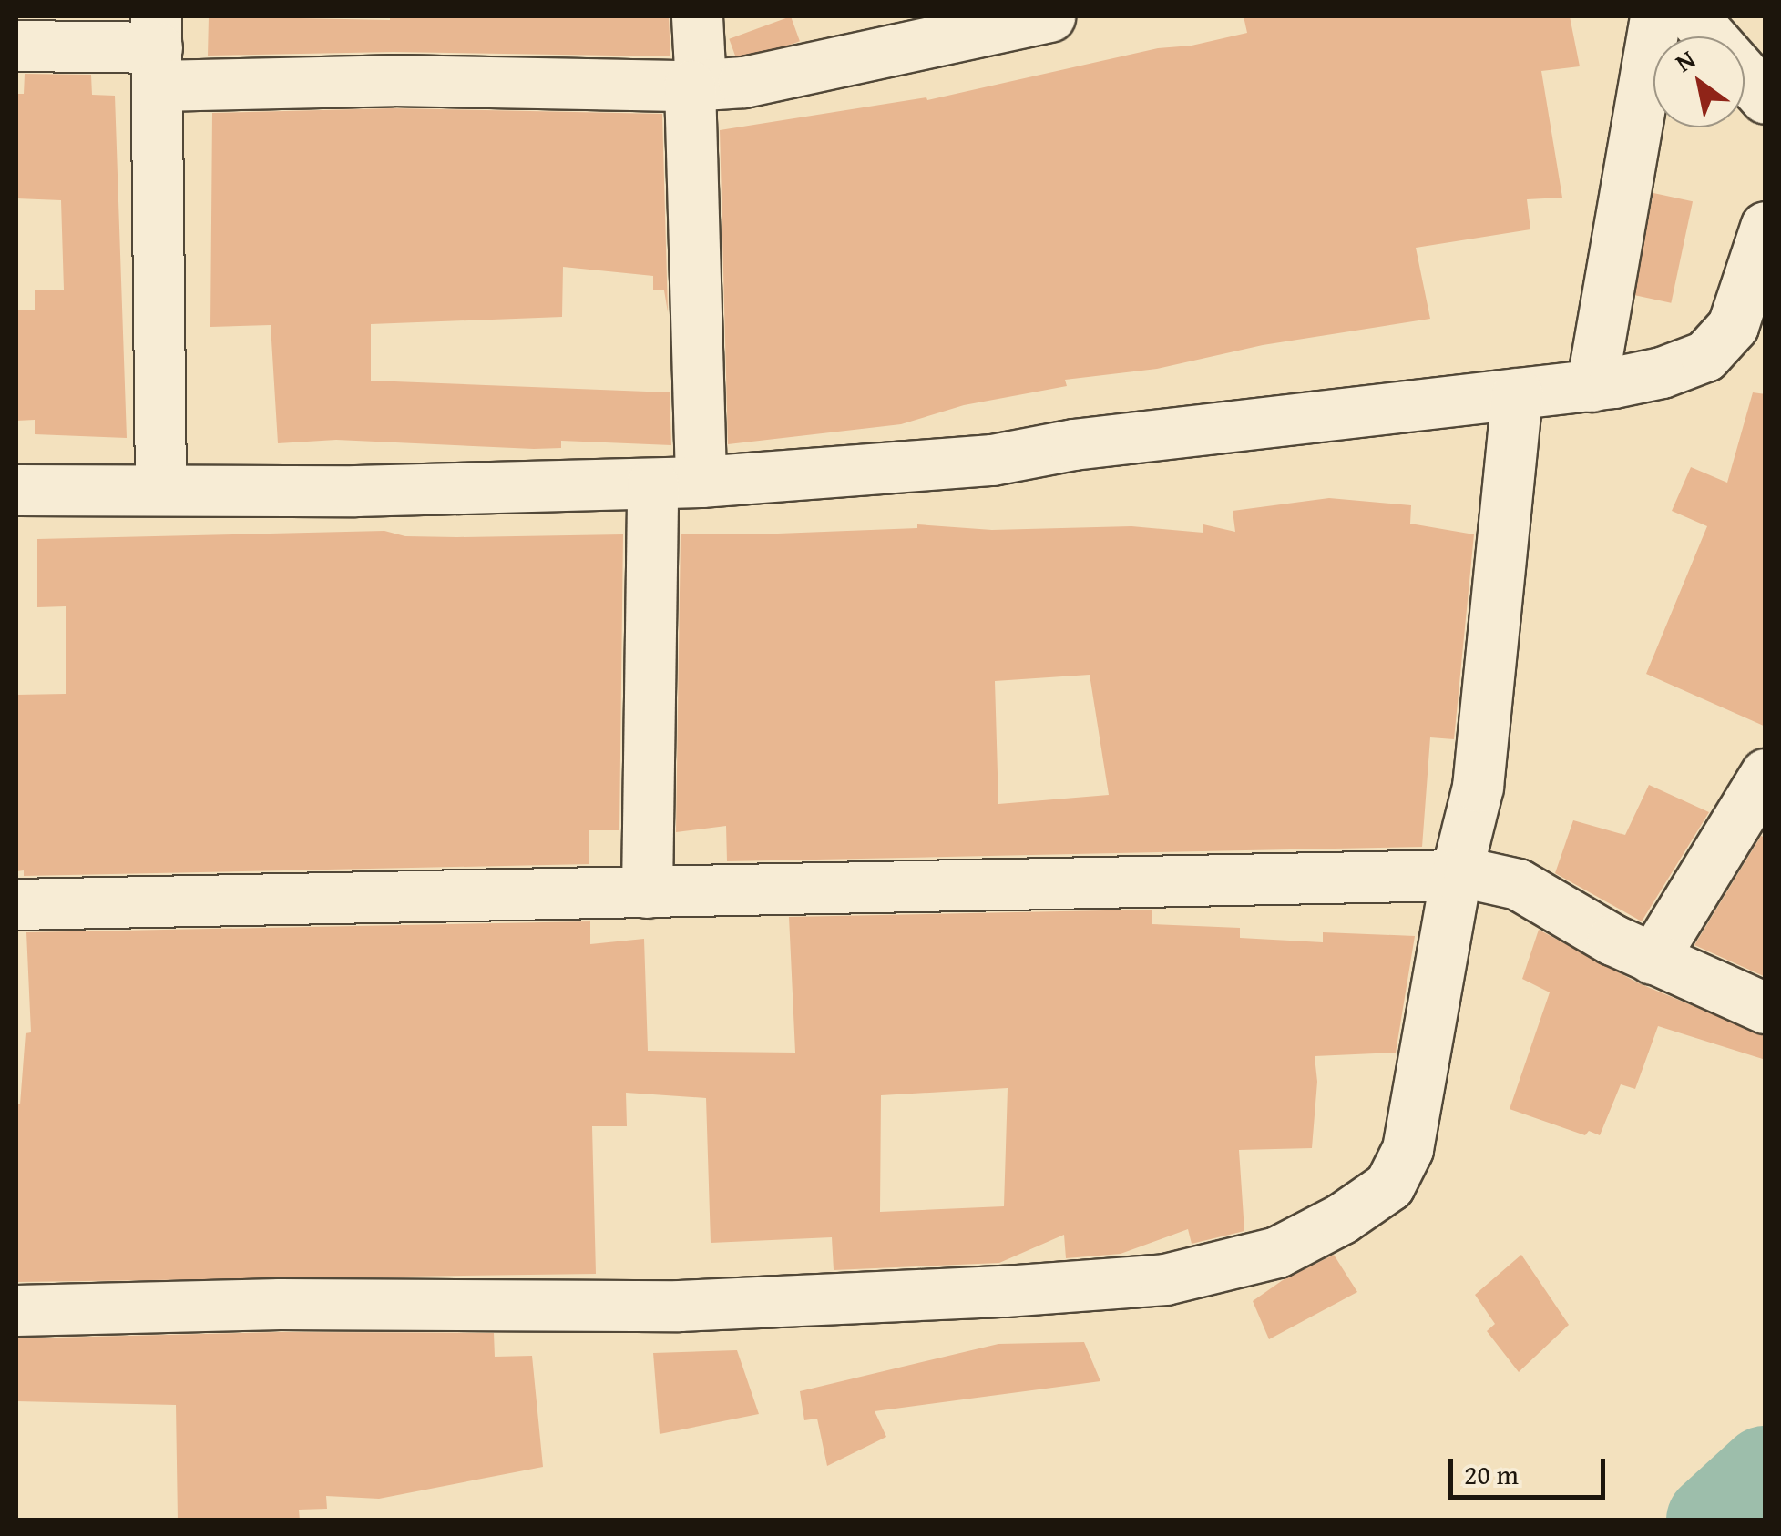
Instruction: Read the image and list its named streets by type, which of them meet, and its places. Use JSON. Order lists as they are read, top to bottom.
{
  "scale_bar": "20 m",
  "north": "top left"
}
